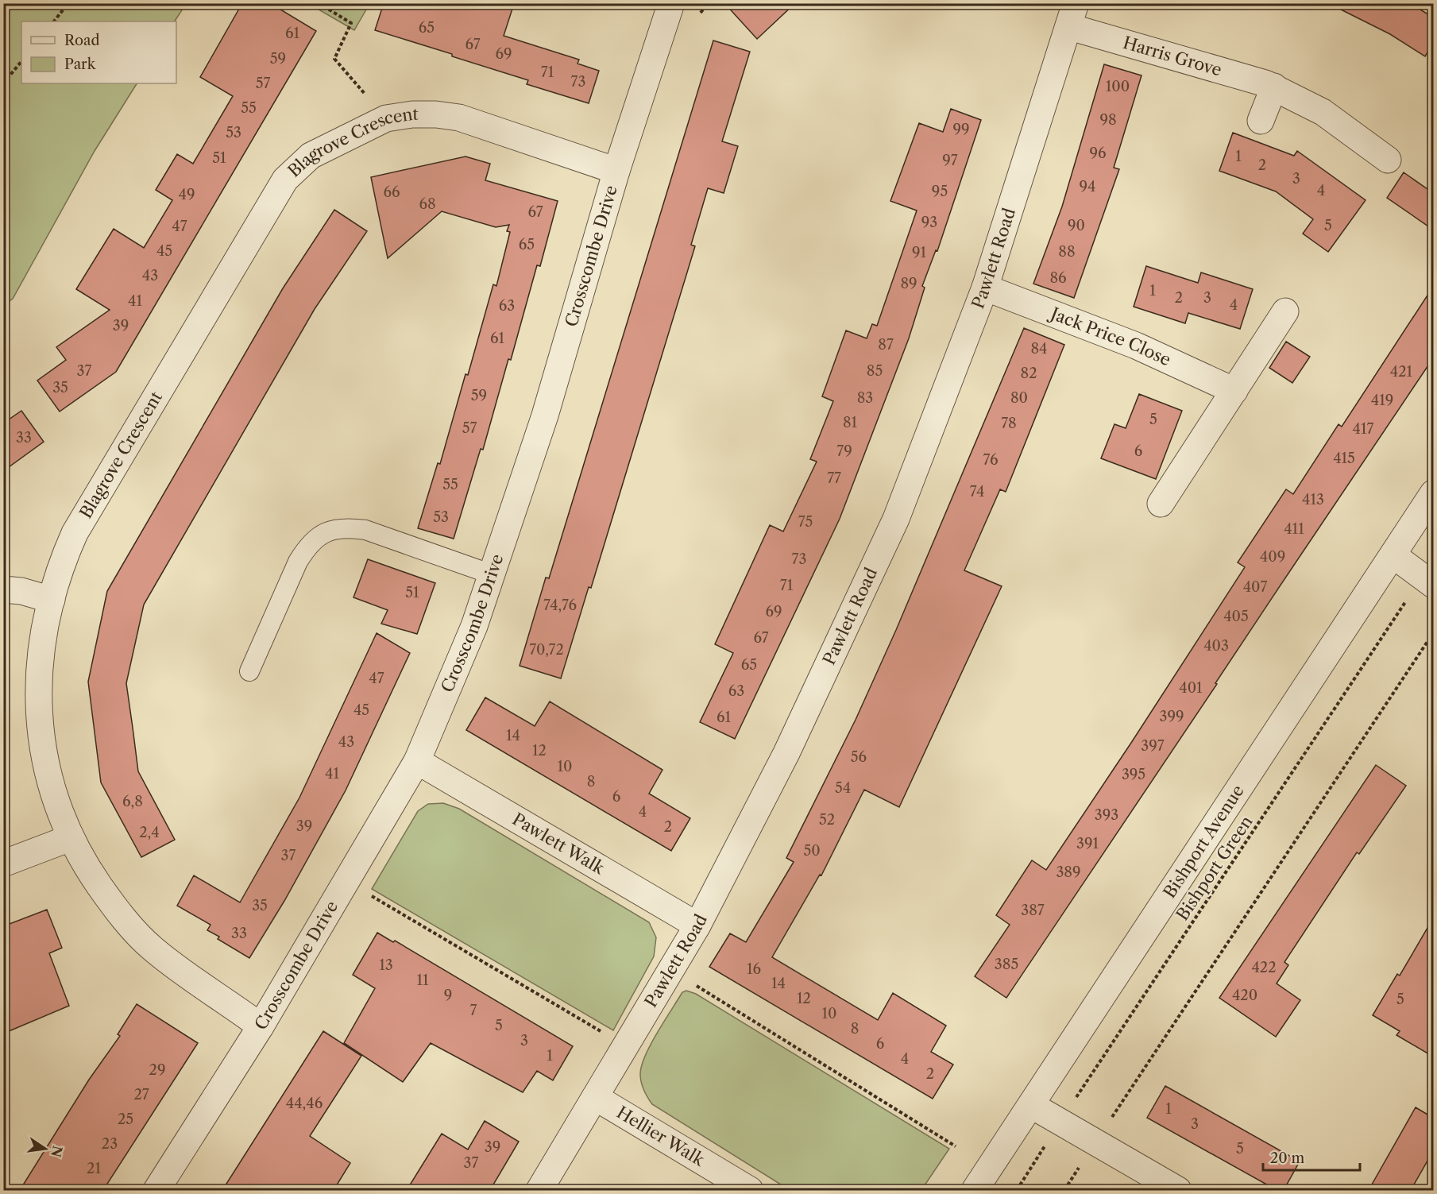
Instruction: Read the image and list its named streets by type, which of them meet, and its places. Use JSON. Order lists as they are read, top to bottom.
{
  "streets": {
    "street": [
      "Harris Grove",
      "Blagrove Crescent",
      "Crosscombe Drive",
      "Pawlett Road",
      "Jack Price Close",
      "Bishport Avenue",
      "Pawlett Walk",
      "Hellier Walk"
    ],
    "path": ["Bishport Green"]
  },
  "crossings": [
    ["Harris Grove", "Pawlett Road"],
    ["Blagrove Crescent", "Crosscombe Drive"],
    ["Crosscombe Drive", "Pawlett Walk"],
    ["Pawlett Road", "Jack Price Close"],
    ["Pawlett Road", "Pawlett Walk"],
    ["Pawlett Road", "Hellier Walk"]
  ],
  "house_numbers": [
    "65",
    "61",
    "67",
    "69",
    "59",
    "71",
    "73",
    "57",
    "100",
    "55",
    "98",
    "99",
    "53",
    "96",
    "1",
    "51",
    "97",
    "2",
    "3",
    "94",
    "4",
    "95",
    "66",
    "49",
    "68",
    "67",
    "93",
    "90",
    "5",
    "47",
    "65",
    "45",
    "88",
    "91",
    "43",
    "86",
    "89",
    "1",
    "2",
    "3",
    "41",
    "4",
    "63",
    "39",
    "61",
    "87",
    "84",
    "37",
    "85",
    "421",
    "82",
    "35",
    "59",
    "83",
    "80",
    "419",
    "5",
    "81",
    "78",
    "57",
    "417",
    "33",
    "79",
    "6",
    "415",
    "76",
    "77",
    "55",
    "74",
    "413",
    "53",
    "75",
    "411",
    "409",
    "73",
    "71",
    "407",
    "51",
    "74,76",
    "69",
    "405",
    "67",
    "403",
    "70,72",
    "65",
    "47",
    "401",
    "63",
    "45",
    "399",
    "61",
    "14",
    "43",
    "397",
    "12",
    "56",
    "10",
    "41",
    "395",
    "8",
    "54",
    "6",
    "6,8",
    "4",
    "393",
    "52",
    "39",
    "2",
    "2,4",
    "391",
    "50",
    "37",
    "389",
    "35",
    "387",
    "33",
    "385",
    "13",
    "422",
    "16",
    "11",
    "14",
    "9",
    "420",
    "12",
    "5",
    "7",
    "10",
    "5",
    "8",
    "3",
    "6",
    "1",
    "4",
    "29",
    "2",
    "27",
    "44,46",
    "1",
    "25",
    "3",
    "23",
    "39",
    "5",
    "37",
    "21"
  ],
  "legend": ["Road", "Park"],
  "scale_bar": "20 m",
  "north": "right"
}
